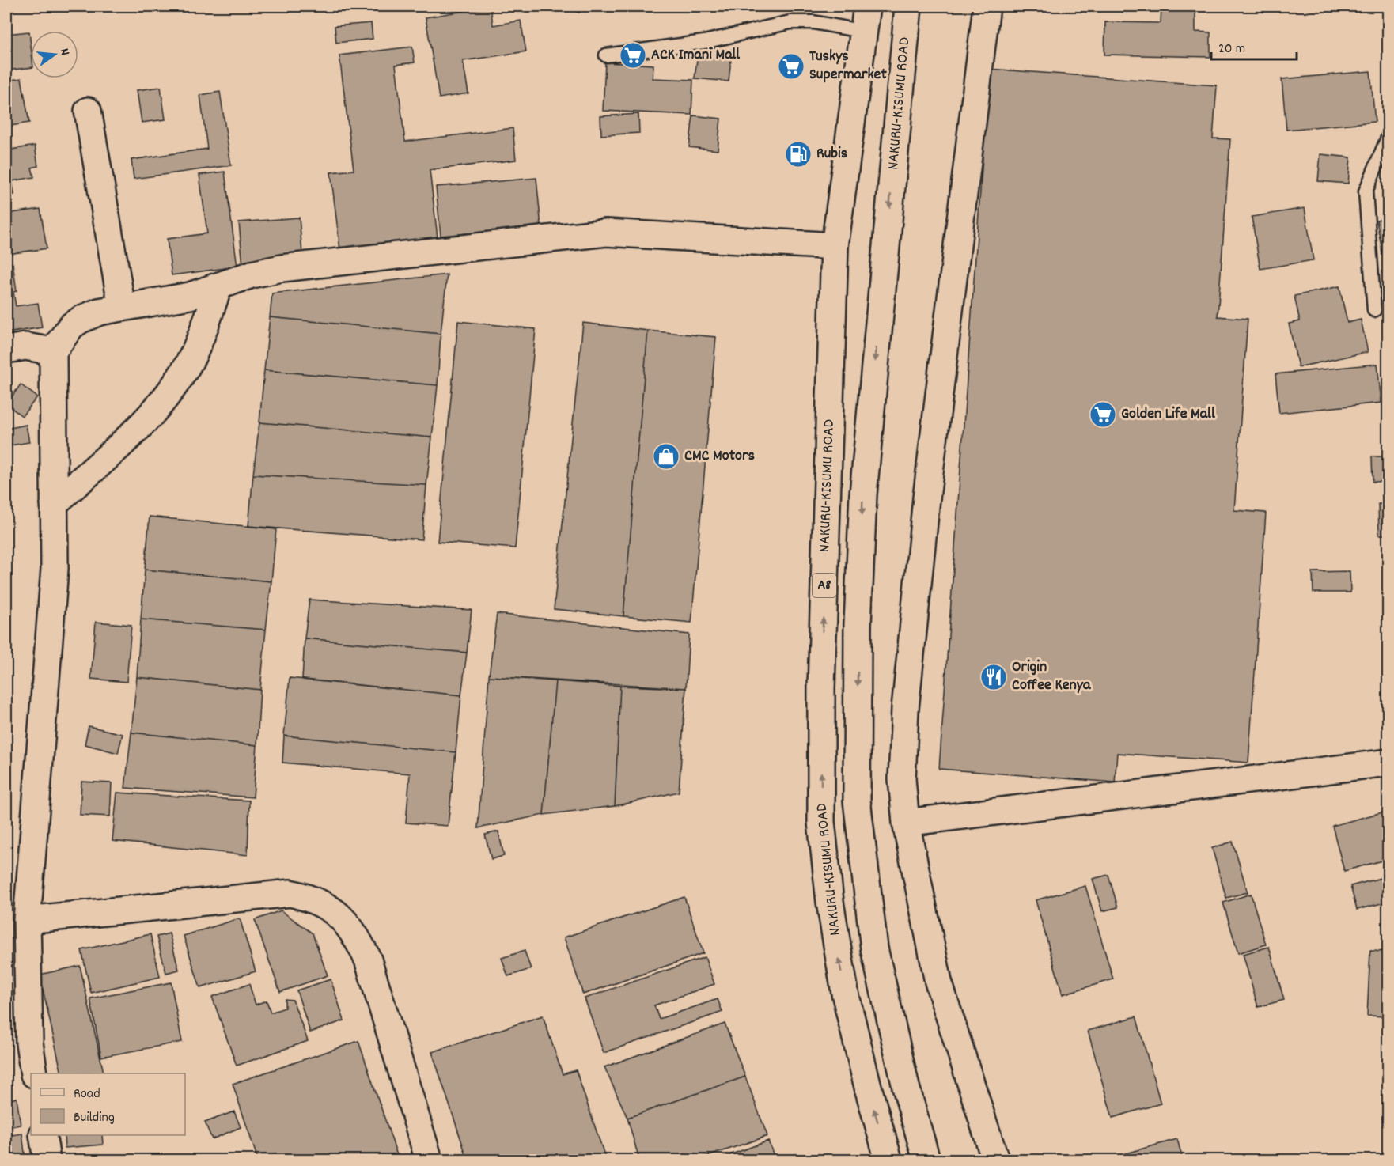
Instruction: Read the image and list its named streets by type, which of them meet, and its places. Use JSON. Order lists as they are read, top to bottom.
{
  "streets": {
    "main road": ["NAKURU-KISUMU ROAD", "A8"]
  },
  "places": {
    "supermarket": ["ACK Imani Mall", "Tuskys Supermarket", "Golden Life Mall"],
    "fuel station": ["Rubis"],
    "shop": ["CMC Motors"],
    "restaurant": ["Origin Coffee Kenya"]
  },
  "legend": ["Road", "Building"],
  "scale_bar": "20 m",
  "north": "right"
}
